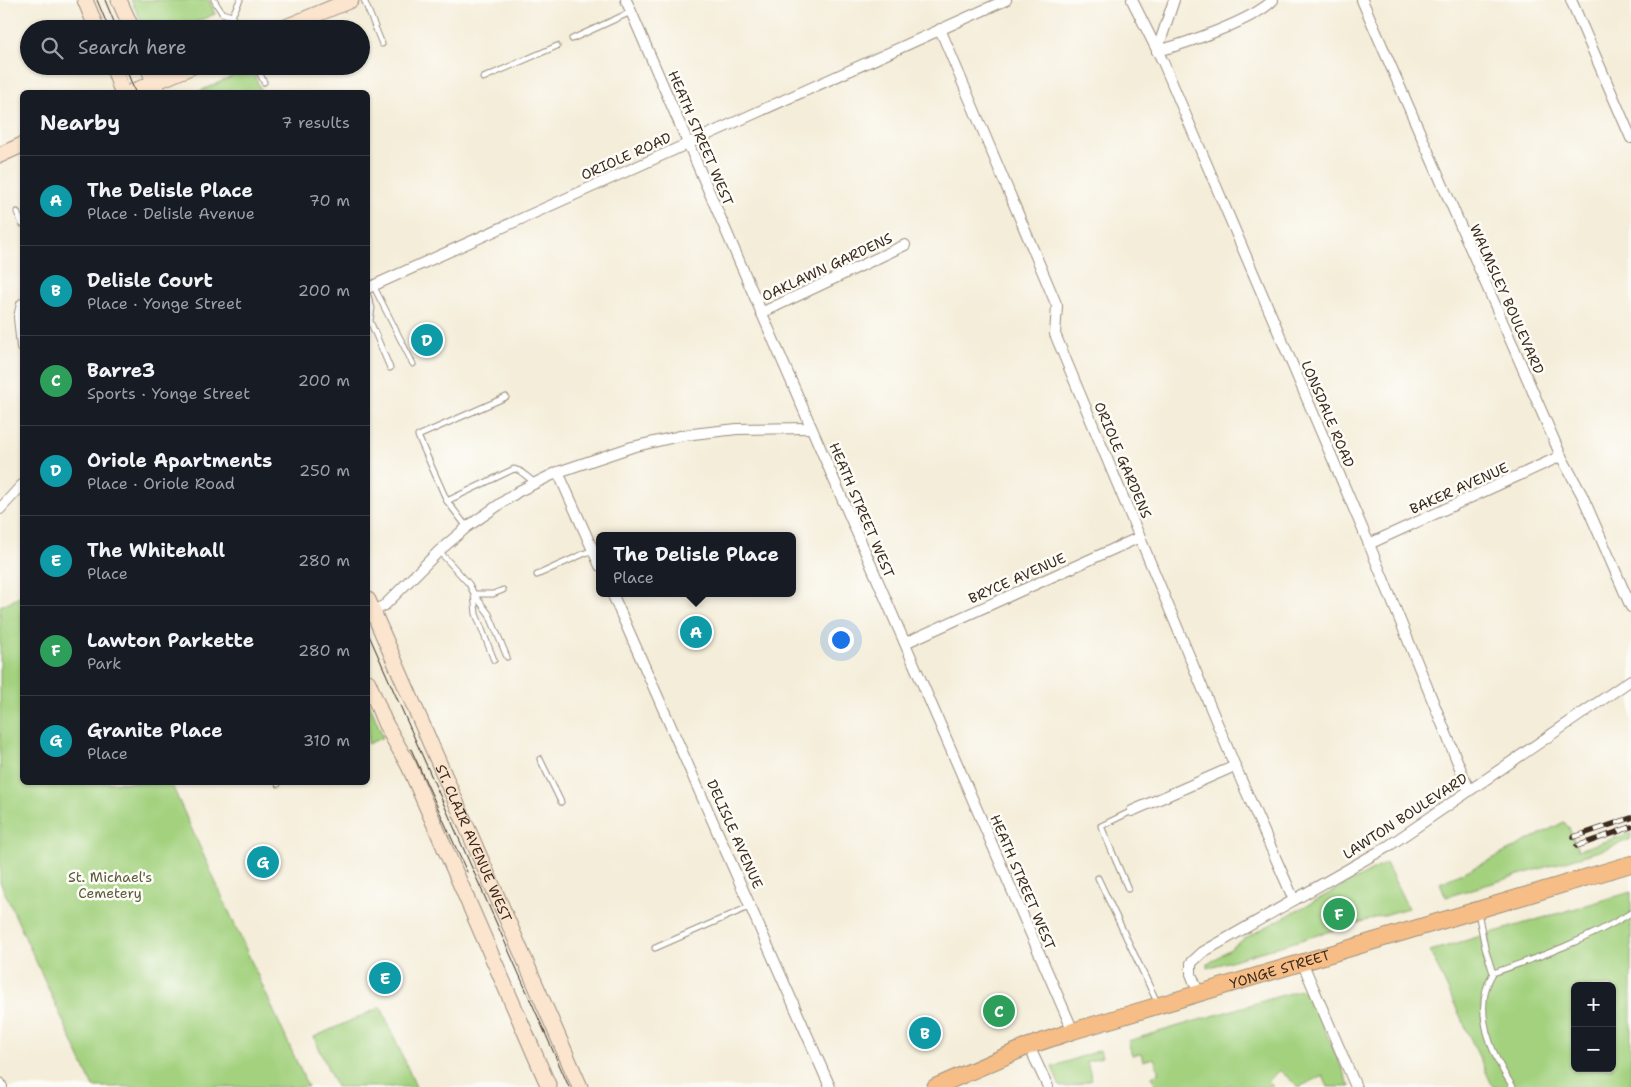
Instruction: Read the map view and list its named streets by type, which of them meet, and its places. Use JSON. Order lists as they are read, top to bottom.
{
  "streets": {
    "main road": ["ST. CLAIR AVENUE WEST", "YONGE STREET"],
    "street": [
      "HEATH STREET WEST",
      "ORIOLE ROAD",
      "OAKLAWN GARDENS",
      "WALMSLEY BOULEVARD",
      "LONSDALE ROAD",
      "ORIOLE GARDENS",
      "BAKER AVENUE",
      "BRYCE AVENUE",
      "LAWTON BOULEVARD",
      "DELISLE AVENUE"
    ]
  },
  "crossings": [
    ["HEATH STREET WEST", "ORIOLE ROAD"],
    ["HEATH STREET WEST", "OAKLAWN GARDENS"],
    ["HEATH STREET WEST", "BRYCE AVENUE"],
    ["HEATH STREET WEST", "YONGE STREET"],
    ["ORIOLE ROAD", "ORIOLE GARDENS"],
    ["WALMSLEY BOULEVARD", "BAKER AVENUE"],
    ["LONSDALE ROAD", "BAKER AVENUE"],
    ["LONSDALE ROAD", "LAWTON BOULEVARD"],
    ["ORIOLE GARDENS", "BRYCE AVENUE"],
    ["ORIOLE GARDENS", "LAWTON BOULEVARD"],
    ["LAWTON BOULEVARD", "YONGE STREET"]
  ],
  "parks": ["St. Michael's Cemetery"],
  "page": {
    "search": "Search here",
    "heading": ["Nearby", "7 results"],
    "list": [
      {
        "mark": "A",
        "name": "The Delisle Place",
        "note": "Place · Delisle Avenue",
        "value": "70 m"
      },
      {
        "mark": "B",
        "name": "Delisle Court",
        "note": "Place · Yonge Street",
        "value": "200 m"
      },
      {
        "mark": "C",
        "name": "Barre3",
        "note": "Sports · Yonge Street",
        "value": "200 m"
      },
      {
        "mark": "D",
        "name": "Oriole Apartments",
        "note": "Place · Oriole Road",
        "value": "250 m"
      },
      {
        "mark": "E",
        "name": "The Whitehall",
        "note": "Place",
        "value": "280 m"
      },
      {
        "mark": "F",
        "name": "Lawton Parkette",
        "note": "Park",
        "value": "280 m"
      },
      {
        "mark": "G",
        "name": "Granite Place",
        "note": "Place",
        "value": "310 m"
      }
    ],
    "pins": [
      "D",
      "A",
      "G",
      "F",
      "E",
      "C",
      "B"
    ],
    "popup": ["The Delisle Place", "Place"],
    "map_buttons": ["+", "−"]
  }
}
